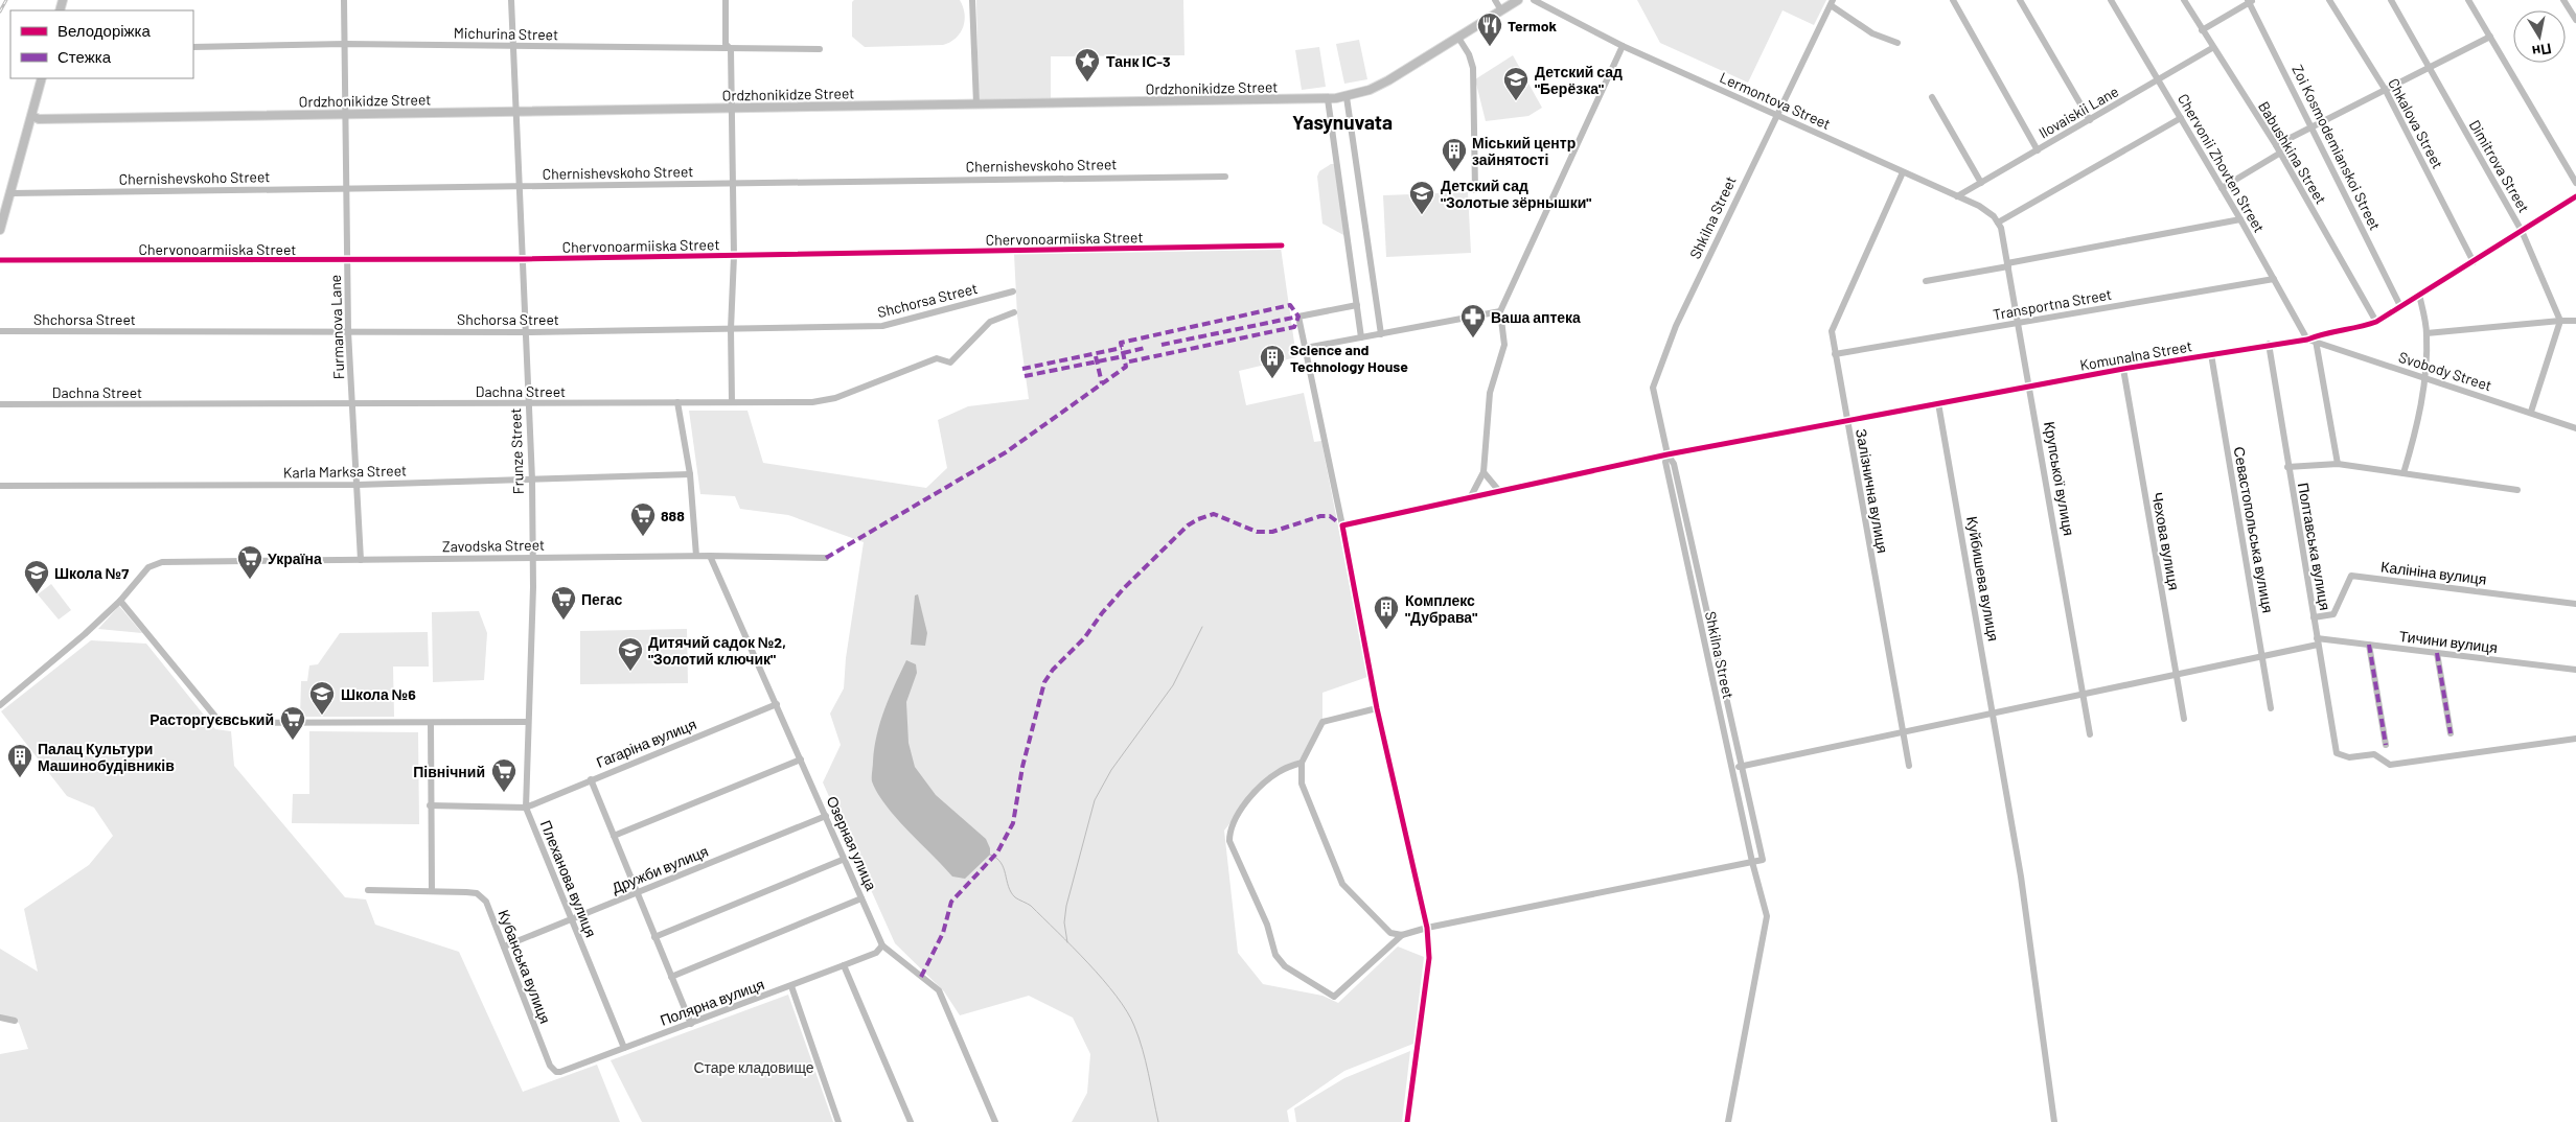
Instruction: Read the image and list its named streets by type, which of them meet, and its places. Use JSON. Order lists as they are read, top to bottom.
{
  "streets": {
    "main road": ["Ordzhonikidze Street"],
    "street": [
      "Michurina Street",
      "Lermontova Street",
      "Ilovaiskii Lane",
      "Chkalova Street",
      "Zoi Kosmodemianskoi Street",
      "Babushkina Street",
      "Chervonii Zhovten Street",
      "Chernishevskoho Street",
      "Dimitrova Street",
      "Shkilna Street",
      "Chervonoarmiiska Street",
      "Shchorsa Street",
      "Transportna Street",
      "Furmanova Lane",
      "Komunalna Street",
      "Svobody Street",
      "Dachna Street",
      "Frunze Street",
      "Karla Marksa Street",
      "Крупської вулиця",
      "Залізнична вулиця",
      "Севастопольська вулиця",
      "Чехова вулиця",
      "Zavodska Street",
      "Полтавська вулиця",
      "Калініна вулиця",
      "Куйбишева вулиця",
      "Тичини вулиця",
      "Гагаріна вулиця",
      "Озерная улица",
      "Дружби вулиця",
      "Плеханова вулиця",
      "Кубанська вулиця",
      "Полярна вулиця"
    ]
  },
  "crossings": [
    ["Michurina Street", "Furmanova Lane"],
    ["Michurina Street", "Frunze Street"],
    ["Ordzhonikidze Street", "Furmanova Lane"],
    ["Ordzhonikidze Street", "Frunze Street"],
    ["Lermontova Street", "Ilovaiskii Lane"],
    ["Lermontova Street", "Shkilna Street"],
    ["Lermontova Street", "Крупської вулиця"],
    ["Lermontova Street", "Залізнична вулиця"],
    ["Ilovaiskii Lane", "Babushkina Street"],
    ["Ilovaiskii Lane", "Chervonii Zhovten Street"],
    ["Chkalova Street", "Komunalna Street"],
    ["Zoi Kosmodemianskoi Street", "Komunalna Street"],
    ["Babushkina Street", "Komunalna Street"],
    ["Chervonii Zhovten Street", "Transportna Street"],
    ["Chervonii Zhovten Street", "Komunalna Street"],
    ["Chervonii Zhovten Street", "Svobody Street"],
    ["Chernishevskoho Street", "Furmanova Lane"],
    ["Chernishevskoho Street", "Frunze Street"],
    ["Dimitrova Street", "Komunalna Street"],
    ["Shkilna Street", "Komunalna Street"],
    ["Shkilna Street", "Тичини вулиця"],
    ["Chervonoarmiiska Street", "Furmanova Lane"],
    ["Chervonoarmiiska Street", "Frunze Street"],
    ["Shchorsa Street", "Furmanova Lane"],
    ["Shchorsa Street", "Frunze Street"],
    ["Transportna Street", "Крупської вулиця"],
    ["Transportna Street", "Залізнична вулиця"],
    ["Furmanova Lane", "Dachna Street"],
    ["Furmanova Lane", "Karla Marksa Street"],
    ["Furmanova Lane", "Zavodska Street"],
    ["Komunalna Street", "Svobody Street"],
    ["Komunalna Street", "Крупської вулиця"],
    ["Komunalna Street", "Залізнична вулиця"],
    ["Komunalna Street", "Севастопольська вулиця"],
    ["Komunalna Street", "Чехова вулиця"],
    ["Komunalna Street", "Полтавська вулиця"],
    ["Komunalna Street", "Куйбишева вулиця"],
    ["Dachna Street", "Frunze Street"],
    ["Frunze Street", "Karla Marksa Street"],
    ["Frunze Street", "Zavodska Street"],
    ["Frunze Street", "Гагаріна вулиця"],
    ["Frunze Street", "Плеханова вулиця"],
    ["Крупської вулиця", "Тичини вулиця"],
    ["Залізнична вулиця", "Тичини вулиця"],
    ["Севастопольська вулиця", "Тичини вулиця"],
    ["Чехова вулиця", "Тичини вулиця"],
    ["Zavodska Street", "Озерная улица"],
    ["Полтавська вулиця", "Калініна вулиця"],
    ["Полтавська вулиця", "Тичини вулиця"],
    ["Куйбишева вулиця", "Тичини вулиця"],
    ["Гагаріна вулиця", "Озерная улица"],
    ["Гагаріна вулиця", "Плеханова вулиця"],
    ["Озерная улица", "Дружби вулиця"],
    ["Озерная улица", "Полярна вулиця"],
    ["Дружби вулиця", "Плеханова вулиця"],
    ["Дружби вулиця", "Кубанська вулиця"],
    ["Плеханова вулиця", "Полярна вулиця"],
    ["Кубанська вулиця", "Полярна вулиця"]
  ],
  "districts": ["Yasynuvata"],
  "parks": ["Старе кладовище"],
  "places": {
    "restaurant": ["Termok"],
    "place": ["Танк ІС-3"],
    "school or university": [
      "Детский сад \"Берёзка\"",
      "Детский сад \"Золотые зёрнышки\"",
      "Школа №7",
      "Дитячий садок №2, \"Золотий ключик\"",
      "Школа №6"
    ],
    "building": [
      "Міський центр зайнятості",
      "Science and Technology House",
      "Комплекс \"Дубрава\"",
      "Палац Культури Машинобудівників"
    ],
    "pharmacy": ["Ваша аптека"],
    "supermarket": [
      "888",
      "Україна",
      "Пегас",
      "Расторгуєвський",
      "Північний"
    ]
  },
  "legend": ["Велодоріжка", "Стежка"],
  "north": "bottom"
}
